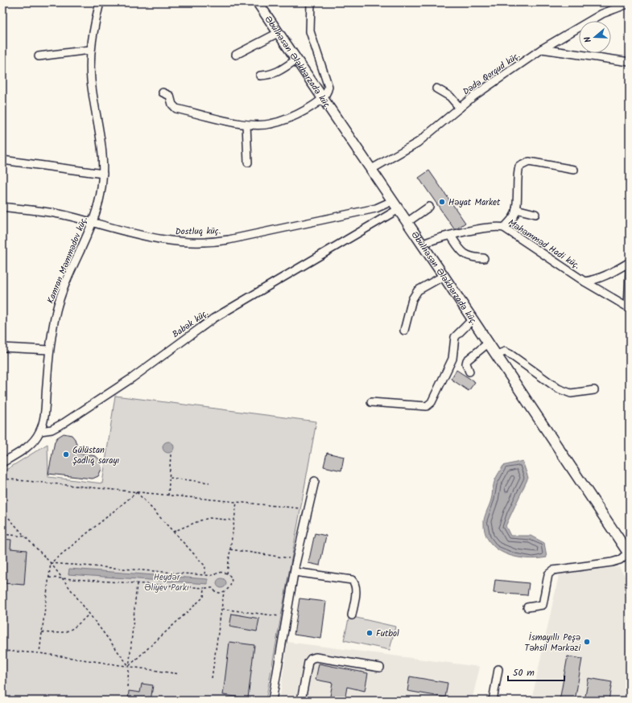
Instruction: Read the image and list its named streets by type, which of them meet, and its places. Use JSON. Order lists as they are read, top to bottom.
{
  "streets": {
    "main road": ["Əbülhəsən Ələkbərzadə küç."],
    "street": [
      "Dədə Qorqud küç.",
      "Dostluq küç.",
      "Məhəmməd Hadi küç.",
      "Kamran Məmmədov küç.",
      "Babək küç."
    ]
  },
  "crossings": [
    ["Əbülhəsən Ələkbərzadə küç.", "Dədə Qorqud küç."],
    ["Əbülhəsən Ələkbərzadə küç.", "Dostluq küç."],
    ["Əbülhəsən Ələkbərzadə küç.", "Məhəmməd Hadi küç."],
    ["Əbülhəsən Ələkbərzadə küç.", "Babək küç."],
    ["Dostluq küç.", "Kamran Məmmədov küç."],
    ["Kamran Məmmədov küç.", "Babək küç."]
  ],
  "parks": ["Heydər Əliyev Parkı"],
  "places": [
    "Həyat Market",
    "Gülüstan Şadlıq sarayı",
    "Futbol",
    "İsmayıllı Peşə Təhsil Mərkəzi"
  ],
  "scale_bar": "50 m",
  "north": "left"
}
